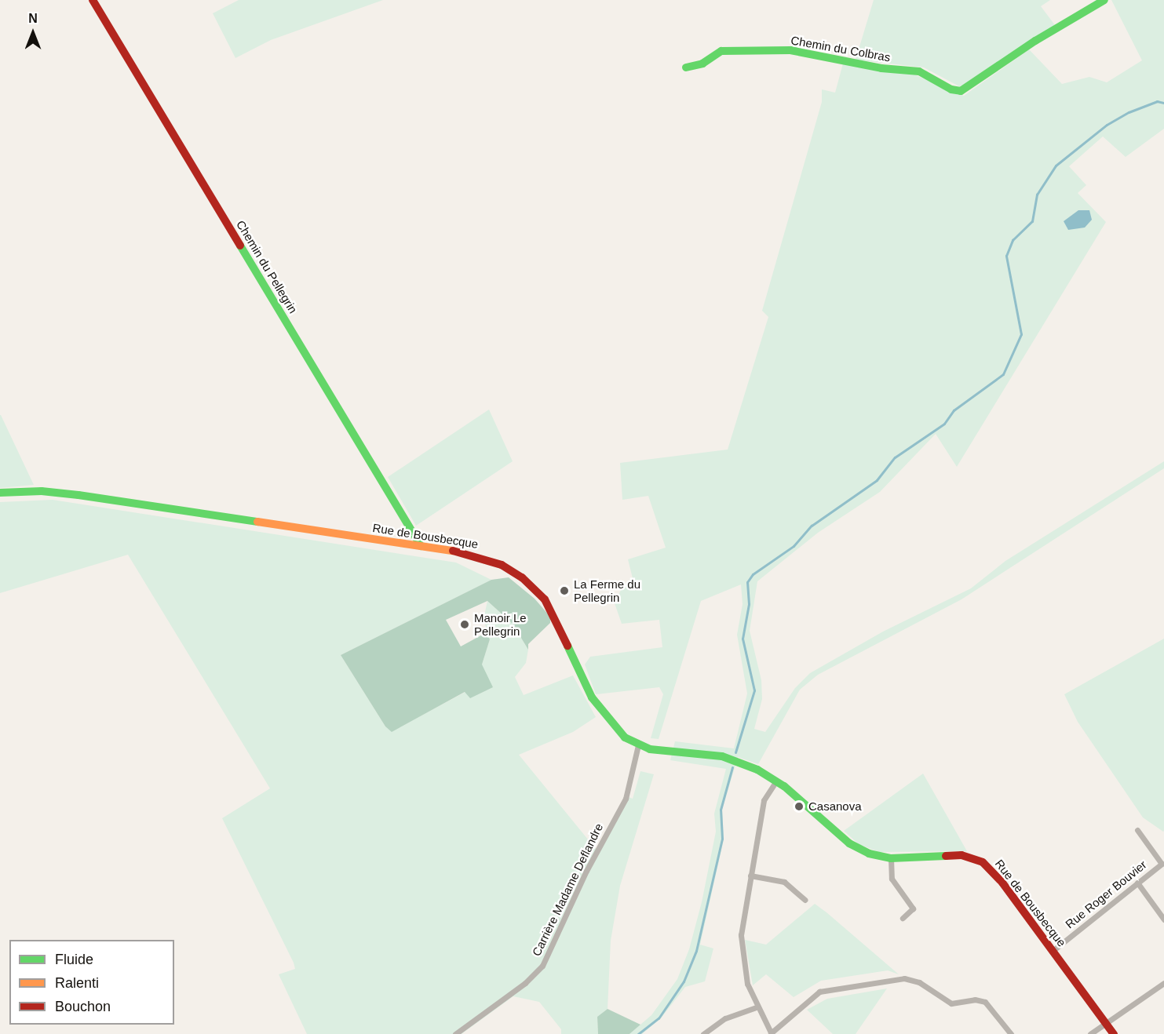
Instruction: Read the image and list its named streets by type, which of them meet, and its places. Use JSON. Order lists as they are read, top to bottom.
{
  "streets": {
    "street": [
      "Chemin du Colbras",
      "Chemin du Pellegrin",
      "Rue de Bousbecque",
      "Carrière Madame Deflandre",
      "Rue Roger Bouvier"
    ]
  },
  "crossings": [
    ["Chemin du Pellegrin", "Rue de Bousbecque"],
    ["Rue de Bousbecque", "Carrière Madame Deflandre"],
    ["Rue de Bousbecque", "Rue Roger Bouvier"]
  ],
  "places": ["La Ferme du Pellegrin", "Manoir Le Pellegrin", "Casanova"],
  "legend": ["Fluide", "Ralenti", "Bouchon"],
  "north": "top"
}
